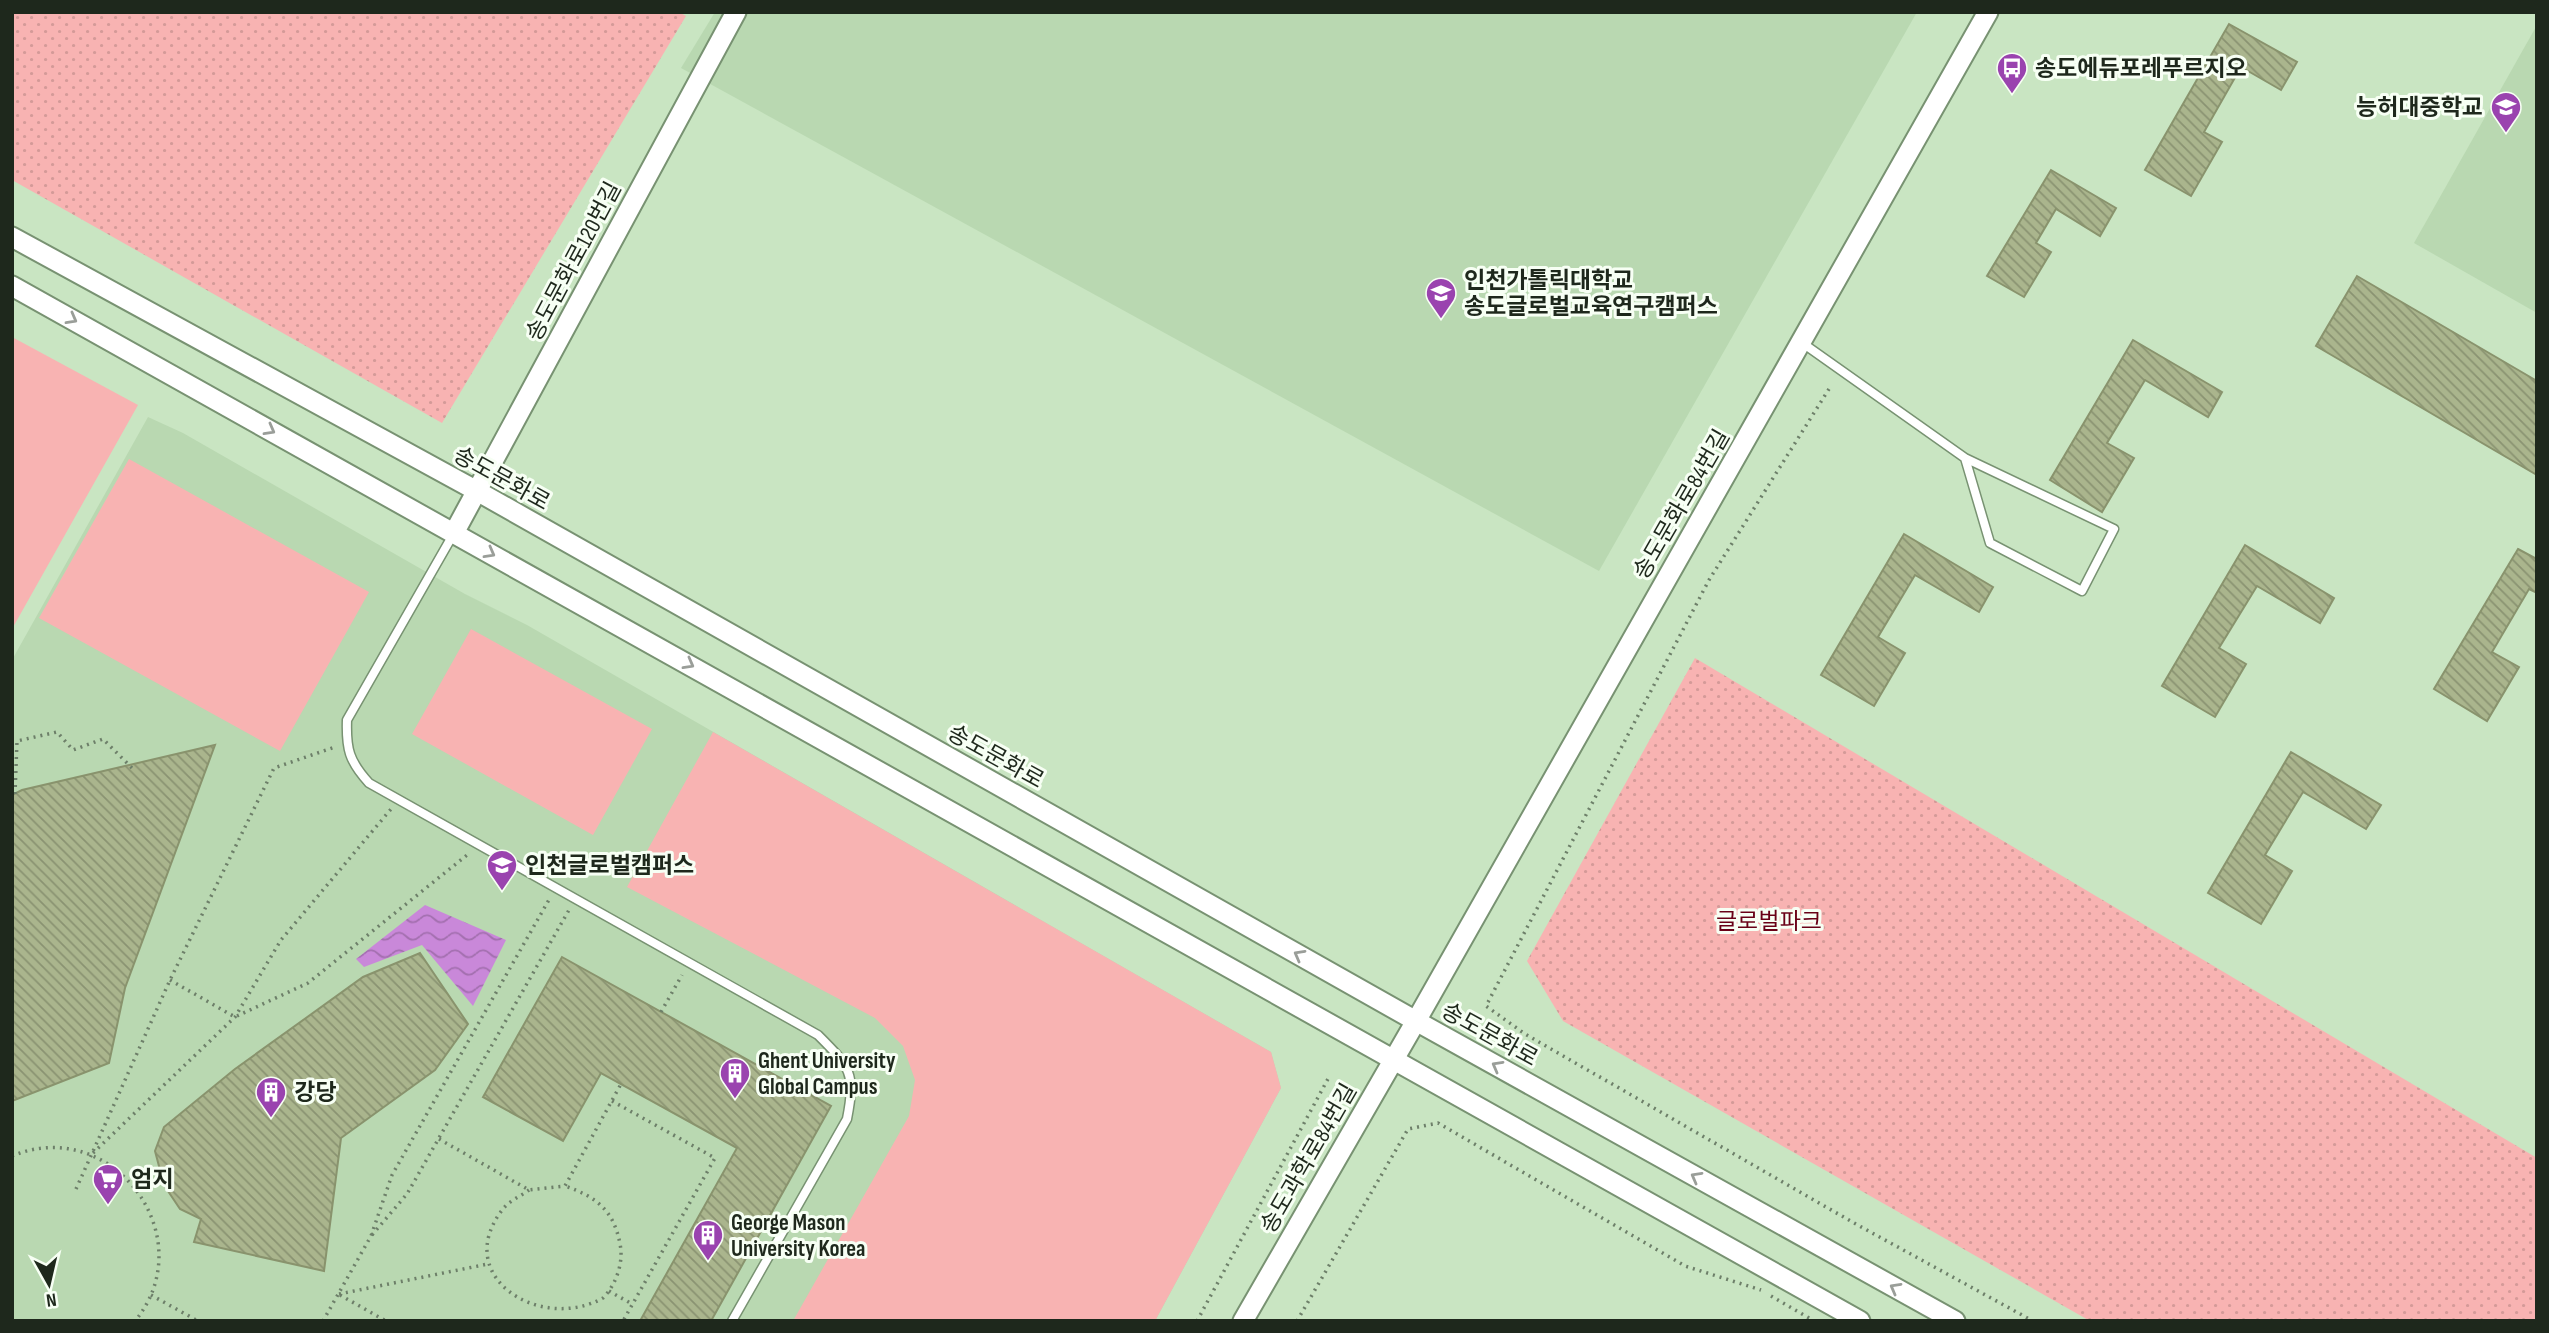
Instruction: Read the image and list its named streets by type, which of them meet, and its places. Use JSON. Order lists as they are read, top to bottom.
{
  "streets": {
    "street": [
      "송도문화로120번길",
      "송도문화로",
      "송도문화로84번길",
      "송도과학로84번길"
    ]
  },
  "crossings": [
    ["송도문화로120번길", "송도문화로"],
    ["송도문화로", "송도문화로84번길"],
    ["송도문화로", "송도과학로84번길"],
    ["송도문화로84번길", "송도과학로84번길"]
  ],
  "parks": ["글로벌파크"],
  "places": {
    "bus stop": ["송도에듀포레푸르지오"],
    "school or university": ["능허대중학교", "인천가톨릭대학교 송도글로벌교육연구캠퍼스", "인천글로벌캠퍼스"],
    "building": ["Ghent University Global Campus", "강당", "George Mason University Korea"],
    "supermarket": ["엄지"]
  },
  "north": "bottom"
}
